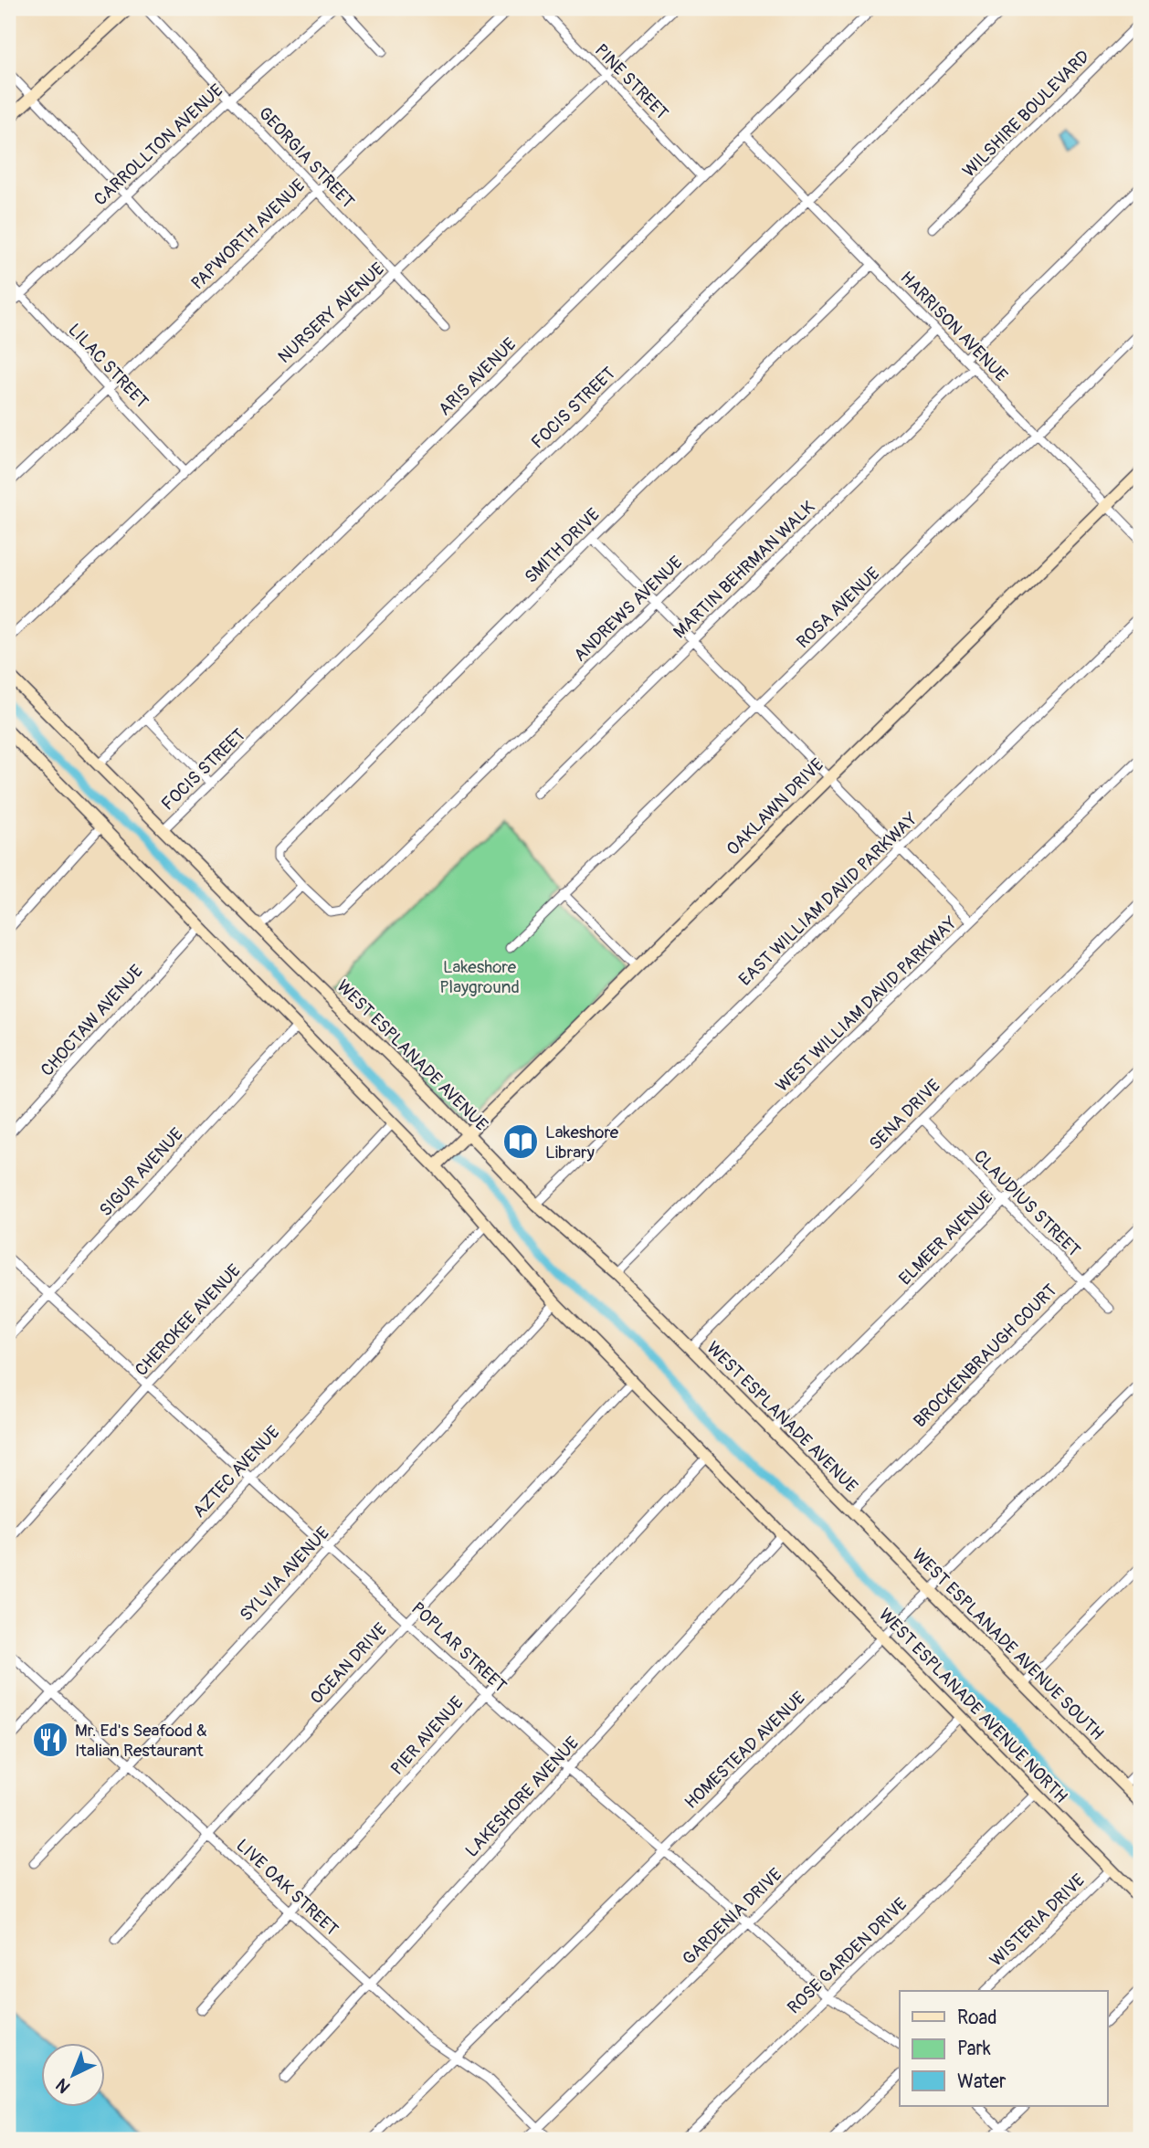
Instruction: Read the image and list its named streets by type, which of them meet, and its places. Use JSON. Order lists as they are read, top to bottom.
{
  "streets": {
    "main road": [
      "OAKLAWN DRIVE",
      "WEST ESPLANADE AVENUE",
      "WEST ESPLANADE AVENUE SOUTH",
      "WEST ESPLANADE AVENUE NORTH"
    ],
    "street": [
      "PINE STREET",
      "WILSHIRE BOULEVARD",
      "CARROLLTON AVENUE",
      "GEORGIA STREET",
      "PAPWORTH AVENUE",
      "NURSERY AVENUE",
      "HARRISON AVENUE",
      "LILAC STREET",
      "ARIS AVENUE",
      "FOCIS STREET",
      "SMITH DRIVE",
      "MARTIN BEHRMAN WALK",
      "ROSA AVENUE",
      "ANDREWS AVENUE",
      "EAST WILLIAM DAVID PARKWAY",
      "WEST WILLIAM DAVID PARKWAY",
      "CHOCTAW AVENUE",
      "SENA DRIVE",
      "SIGUR AVENUE",
      "CLAUDIUS STREET",
      "ELMEER AVENUE",
      "CHEROKEE AVENUE",
      "BROCKENBRAUGH COURT",
      "AZTEC AVENUE",
      "SYLVIA AVENUE",
      "POPLAR STREET",
      "OCEAN DRIVE",
      "PIER AVENUE",
      "HOMESTEAD AVENUE",
      "LAKESHORE AVENUE",
      "LIVE OAK STREET",
      "GARDENIA DRIVE",
      "WISTERIA DRIVE",
      "ROSE GARDEN DRIVE"
    ]
  },
  "crossings": [
    ["PINE STREET", "NURSERY AVENUE"],
    ["PINE STREET", "ARIS AVENUE"],
    ["CARROLLTON AVENUE", "GEORGIA STREET"],
    ["CARROLLTON AVENUE", "LILAC STREET"],
    ["GEORGIA STREET", "PAPWORTH AVENUE"],
    ["GEORGIA STREET", "NURSERY AVENUE"],
    ["PAPWORTH AVENUE", "LILAC STREET"],
    ["NURSERY AVENUE", "LILAC STREET"],
    ["HARRISON AVENUE", "ARIS AVENUE"],
    ["HARRISON AVENUE", "FOCIS STREET"],
    ["HARRISON AVENUE", "SMITH DRIVE"],
    ["HARRISON AVENUE", "MARTIN BEHRMAN WALK"],
    ["HARRISON AVENUE", "ROSA AVENUE"],
    ["HARRISON AVENUE", "ANDREWS AVENUE"],
    ["HARRISON AVENUE", "OAKLAWN DRIVE"],
    ["ARIS AVENUE", "WEST ESPLANADE AVENUE"],
    ["FOCIS STREET", "WEST ESPLANADE AVENUE"],
    ["SMITH DRIVE", "ANDREWS AVENUE"],
    ["OAKLAWN DRIVE", "WEST ESPLANADE AVENUE"],
    ["EAST WILLIAM DAVID PARKWAY", "WEST ESPLANADE AVENUE"],
    ["WEST WILLIAM DAVID PARKWAY", "WEST ESPLANADE AVENUE"],
    ["WEST ESPLANADE AVENUE", "SENA DRIVE"],
    ["WEST ESPLANADE AVENUE", "ELMEER AVENUE"],
    ["WEST ESPLANADE AVENUE", "BROCKENBRAUGH COURT"],
    ["WEST ESPLANADE AVENUE", "WEST ESPLANADE AVENUE SOUTH"],
    ["SENA DRIVE", "CLAUDIUS STREET"],
    ["SIGUR AVENUE", "POPLAR STREET"],
    ["CLAUDIUS STREET", "ELMEER AVENUE"],
    ["CLAUDIUS STREET", "BROCKENBRAUGH COURT"],
    ["CHEROKEE AVENUE", "POPLAR STREET"],
    ["BROCKENBRAUGH COURT", "WEST ESPLANADE AVENUE SOUTH"],
    ["AZTEC AVENUE", "POPLAR STREET"],
    ["AZTEC AVENUE", "LIVE OAK STREET"],
    ["SYLVIA AVENUE", "POPLAR STREET"],
    ["SYLVIA AVENUE", "LIVE OAK STREET"],
    ["WEST ESPLANADE AVENUE SOUTH", "HOMESTEAD AVENUE"],
    ["POPLAR STREET", "OCEAN DRIVE"],
    ["POPLAR STREET", "PIER AVENUE"],
    ["POPLAR STREET", "HOMESTEAD AVENUE"],
    ["POPLAR STREET", "LAKESHORE AVENUE"],
    ["POPLAR STREET", "GARDENIA DRIVE"],
    ["POPLAR STREET", "ROSE GARDEN DRIVE"],
    ["OCEAN DRIVE", "LIVE OAK STREET"],
    ["WEST ESPLANADE AVENUE NORTH", "HOMESTEAD AVENUE"],
    ["WEST ESPLANADE AVENUE NORTH", "LAKESHORE AVENUE"],
    ["WEST ESPLANADE AVENUE NORTH", "GARDENIA DRIVE"],
    ["WEST ESPLANADE AVENUE NORTH", "WISTERIA DRIVE"],
    ["WEST ESPLANADE AVENUE NORTH", "ROSE GARDEN DRIVE"],
    ["PIER AVENUE", "LIVE OAK STREET"],
    ["HOMESTEAD AVENUE", "LIVE OAK STREET"],
    ["LAKESHORE AVENUE", "LIVE OAK STREET"],
    ["LIVE OAK STREET", "GARDENIA DRIVE"]
  ],
  "parks": ["Lakeshore Playground"],
  "places": {
    "library": ["Lakeshore Library"],
    "restaurant": ["Mr. Ed's Seafood & Italian Restaurant"]
  },
  "legend": ["Road", "Park", "Water"],
  "north": "bottom left"
}
